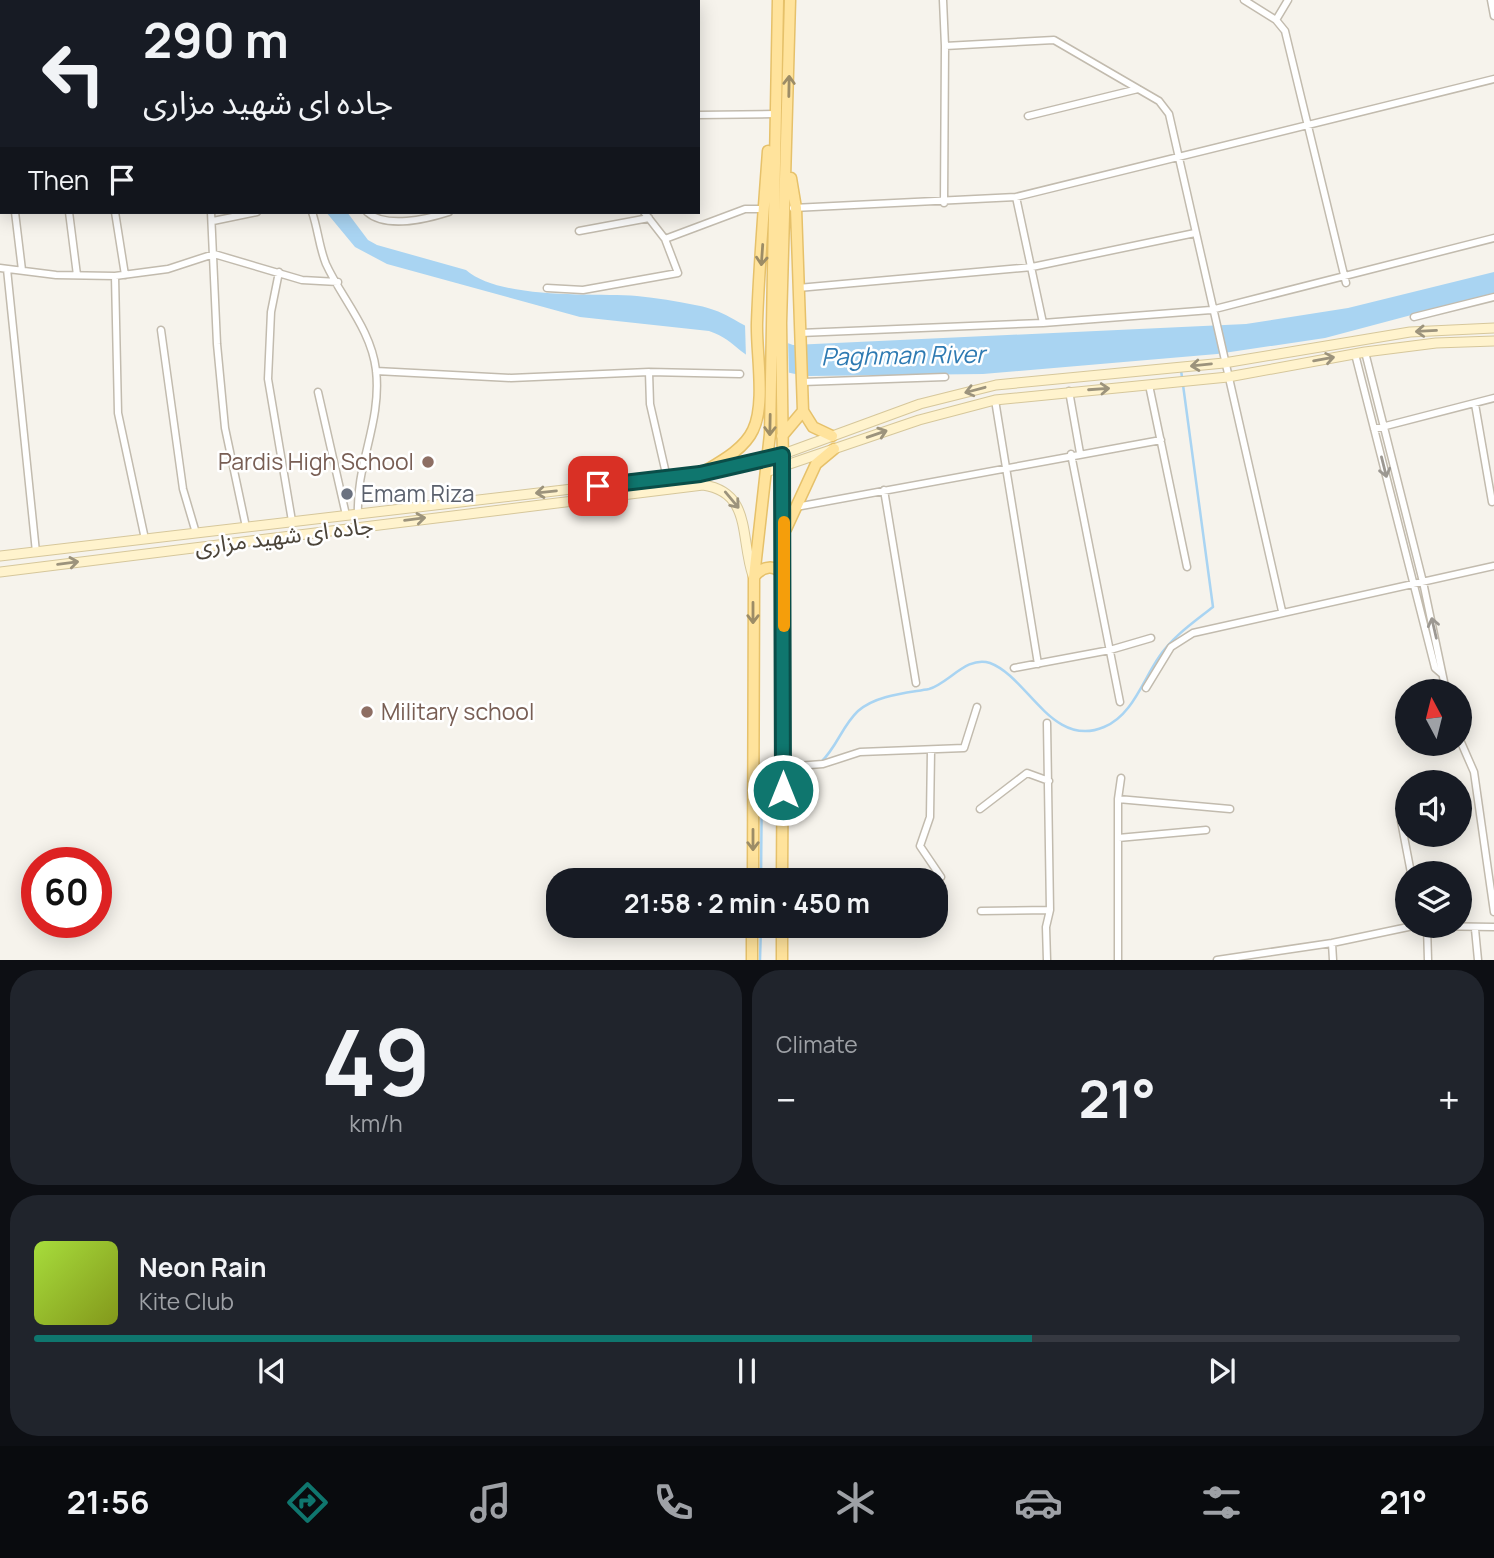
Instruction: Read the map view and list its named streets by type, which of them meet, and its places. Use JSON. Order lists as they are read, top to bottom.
{
  "streets": {
    "main road": ["جاده ای شهید مزاری"]
  },
  "water": ["Paghman River"],
  "places": ["Pardis High School", "Emam Riza", "Military school"],
  "north": "top",
  "page": {
    "turn": ["290 m", "جاده ای شهید مزاری"],
    "then": "Then",
    "limit": "60",
    "trip": "21:58 · 2 min · 450 m",
    "tile": [
      ["49", "km/h"],
      "Climate"
    ],
    "heat": ["−", "21°", "+"],
    "song": ["Neon Rain", "Kite Club"],
    "tabs": ["21:56", "21°"]
  }
}
